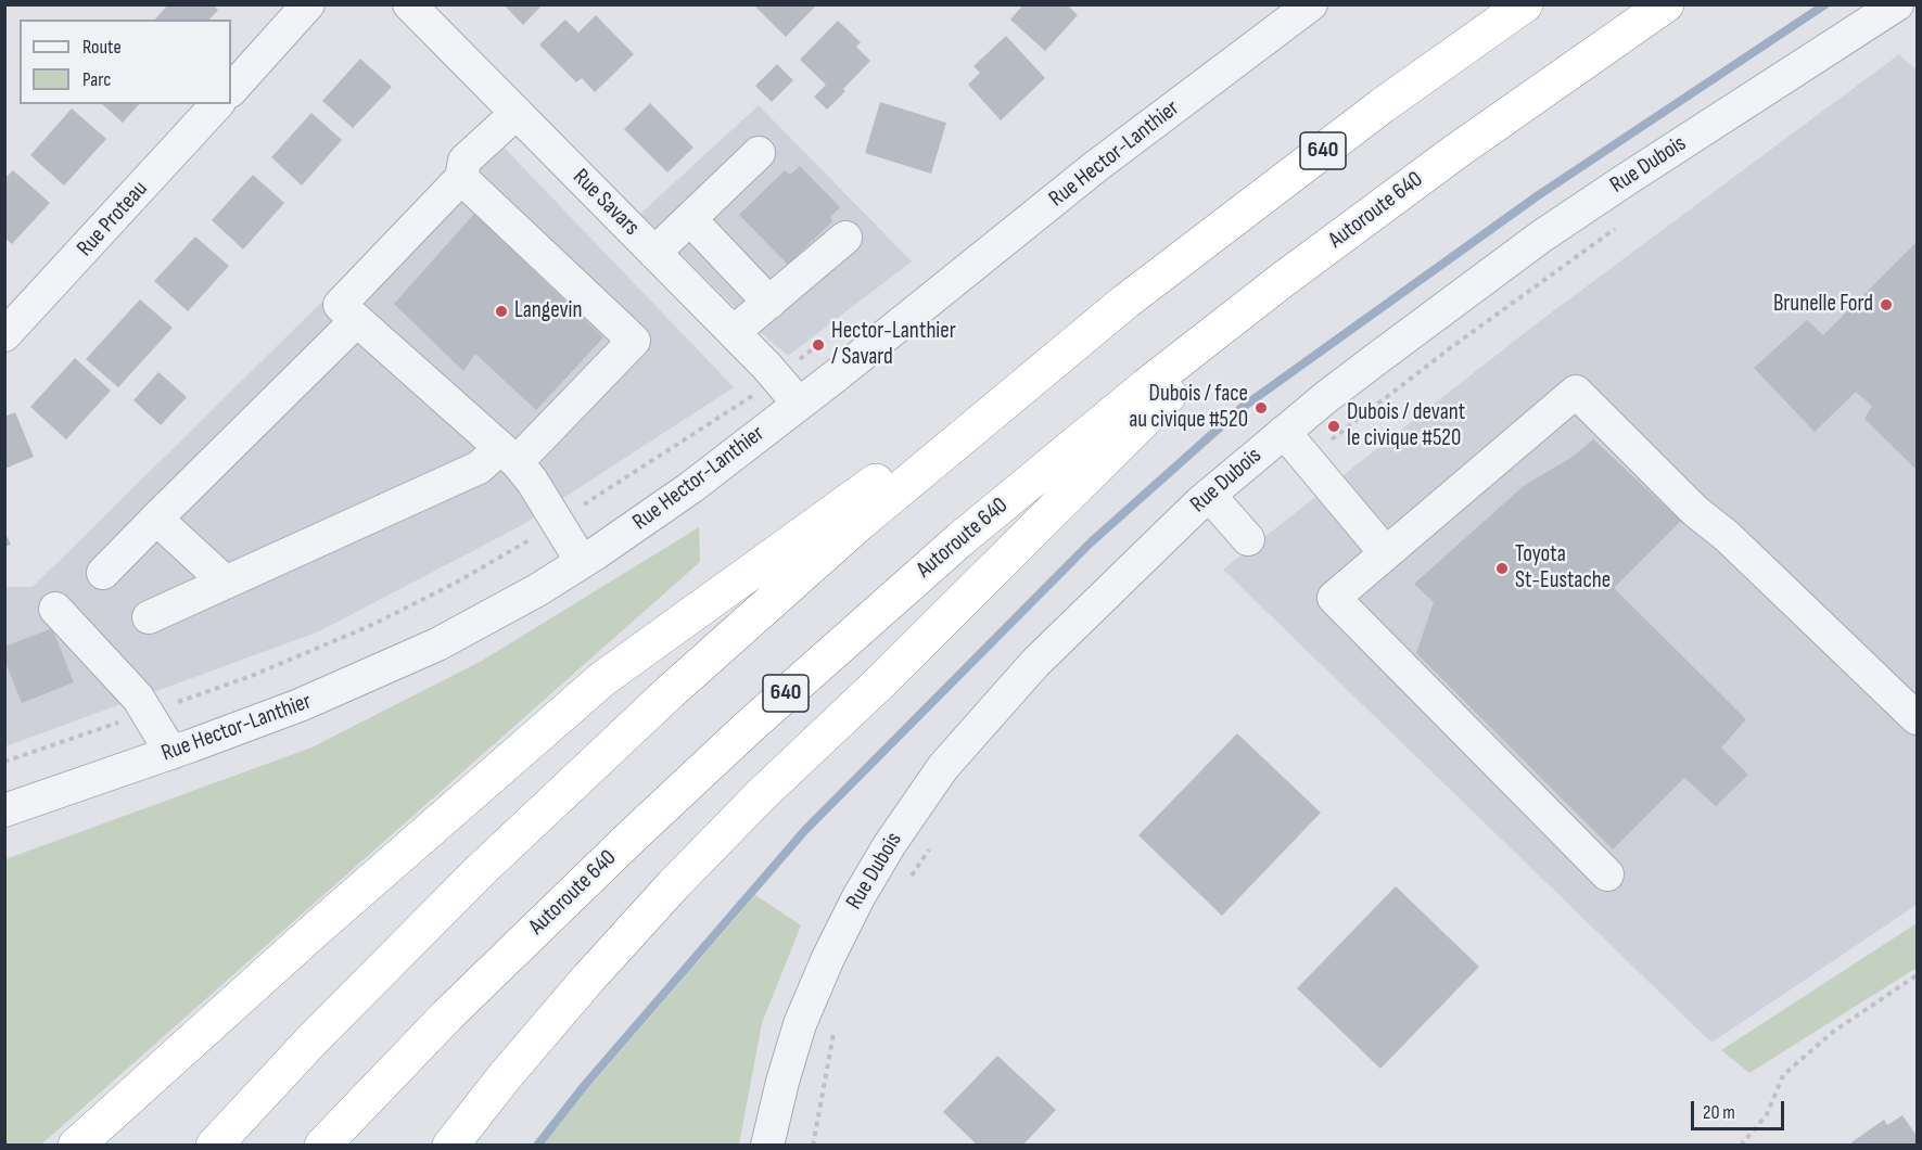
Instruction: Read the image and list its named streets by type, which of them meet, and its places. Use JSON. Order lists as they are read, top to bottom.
{
  "streets": {
    "highway": ["640", "Autoroute 640"],
    "street": [
      "Rue Hector-Lanthier",
      "Rue Dubois",
      "Rue Savars",
      "Rue Proteau"
    ]
  },
  "crossings": [
    ["Rue Hector-Lanthier", "Rue Savars"]
  ],
  "places": [
    "Brunelle Ford",
    "Langevin",
    "Hector-Lanthier / Savard",
    "Dubois / face au civique #520",
    "Dubois / devant le civique #520",
    "Toyota St-Eustache"
  ],
  "legend": ["Route", "Parc"],
  "scale_bar": "20 m"
}
